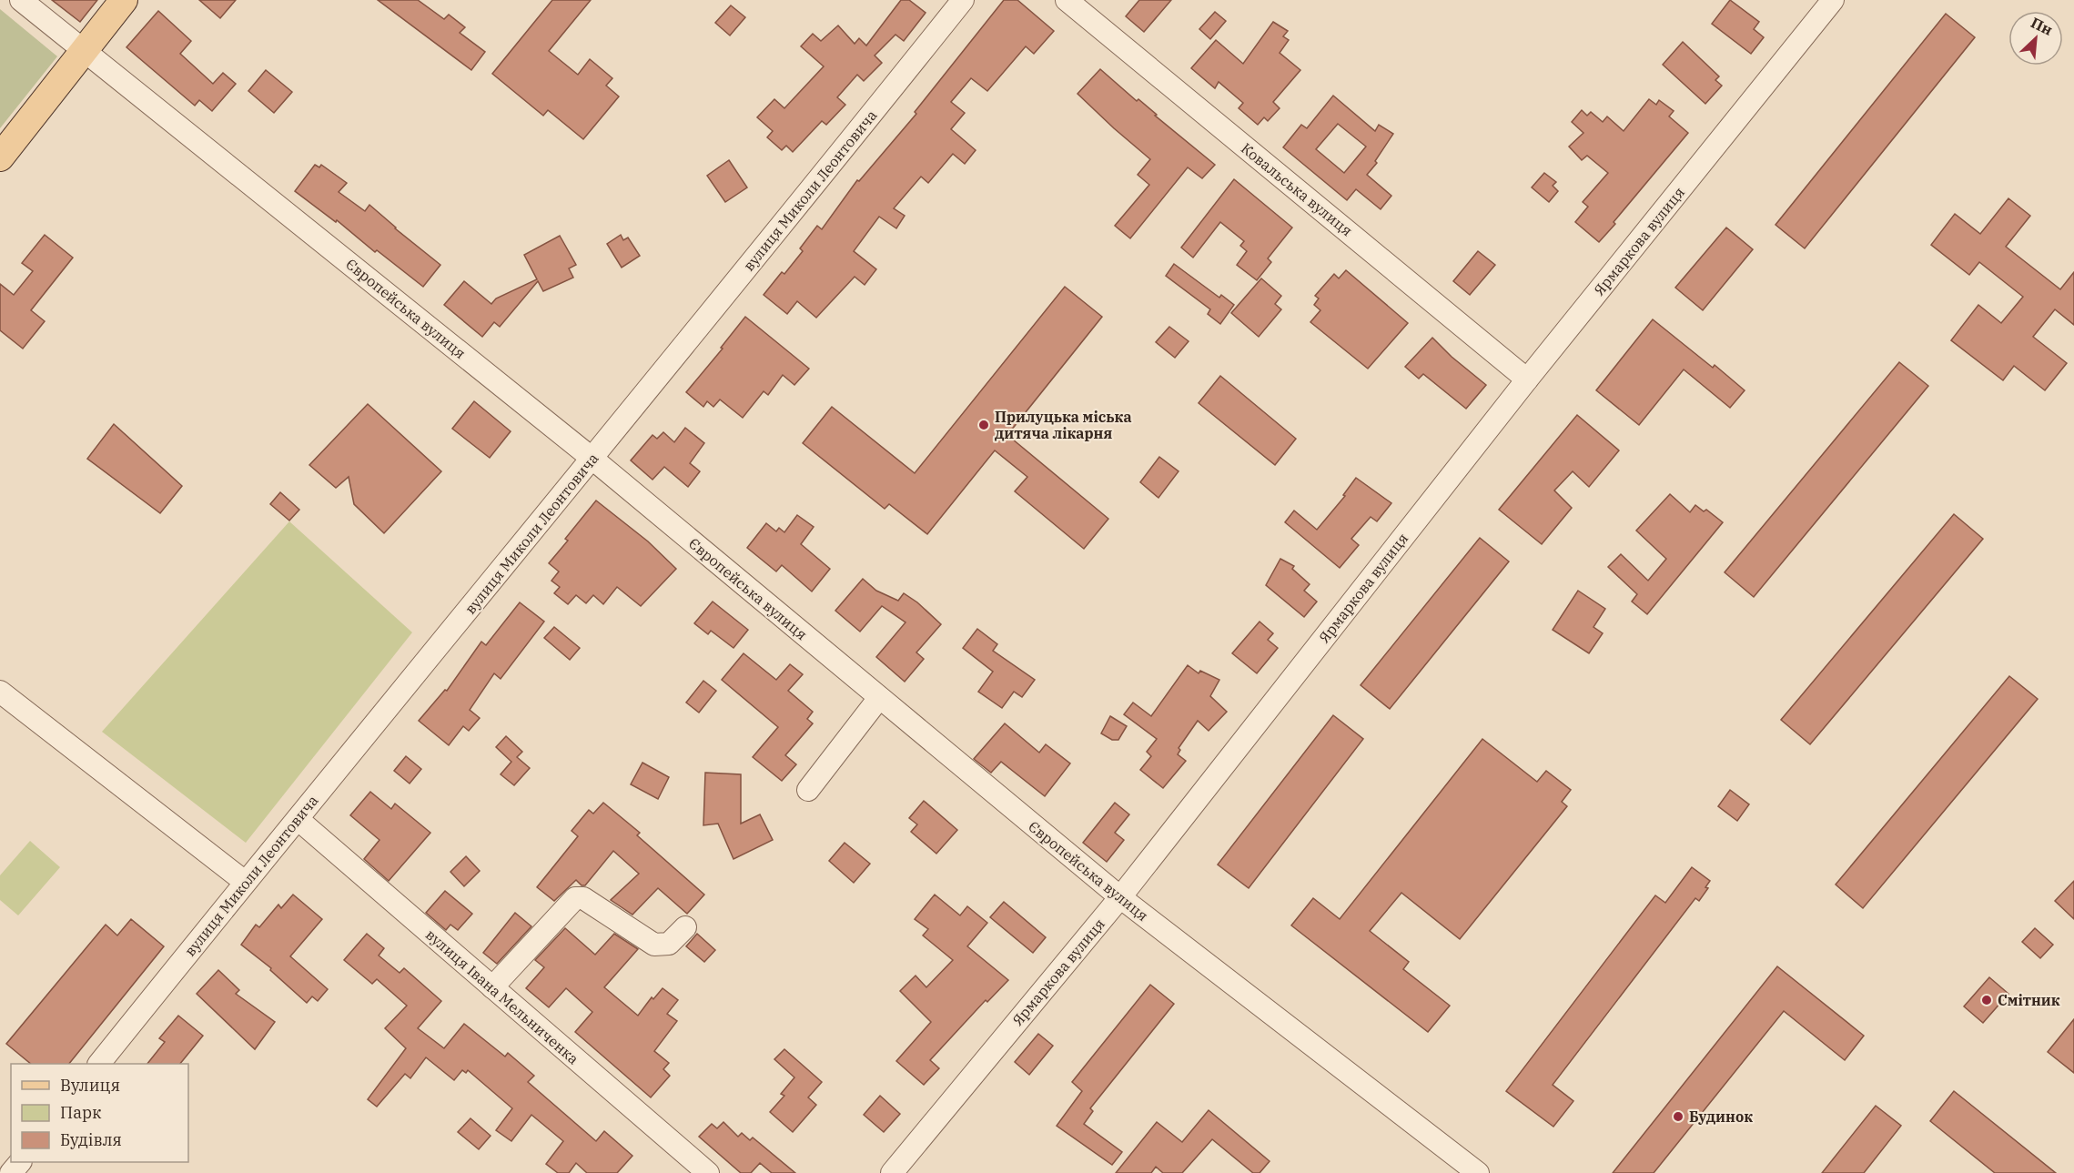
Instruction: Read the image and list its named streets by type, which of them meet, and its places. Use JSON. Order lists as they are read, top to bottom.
{
  "streets": {
    "street": [
      "Ковальська вулиця",
      "вулиця Миколи Леонтовича",
      "Ярмаркова вулиця",
      "Європейська вулиця",
      "вулиця Івана Мельниченка"
    ]
  },
  "crossings": [
    ["Ковальська вулиця", "Ярмаркова вулиця"],
    ["вулиця Миколи Леонтовича", "Європейська вулиця"],
    ["вулиця Миколи Леонтовича", "вулиця Івана Мельниченка"],
    ["Ярмаркова вулиця", "Європейська вулиця"]
  ],
  "places": ["Прилуцька міська дитяча лікарня", "Смітник", "Будинок"],
  "legend": ["Вулиця", "Парк", "Будівля"],
  "north": "top right"
}
